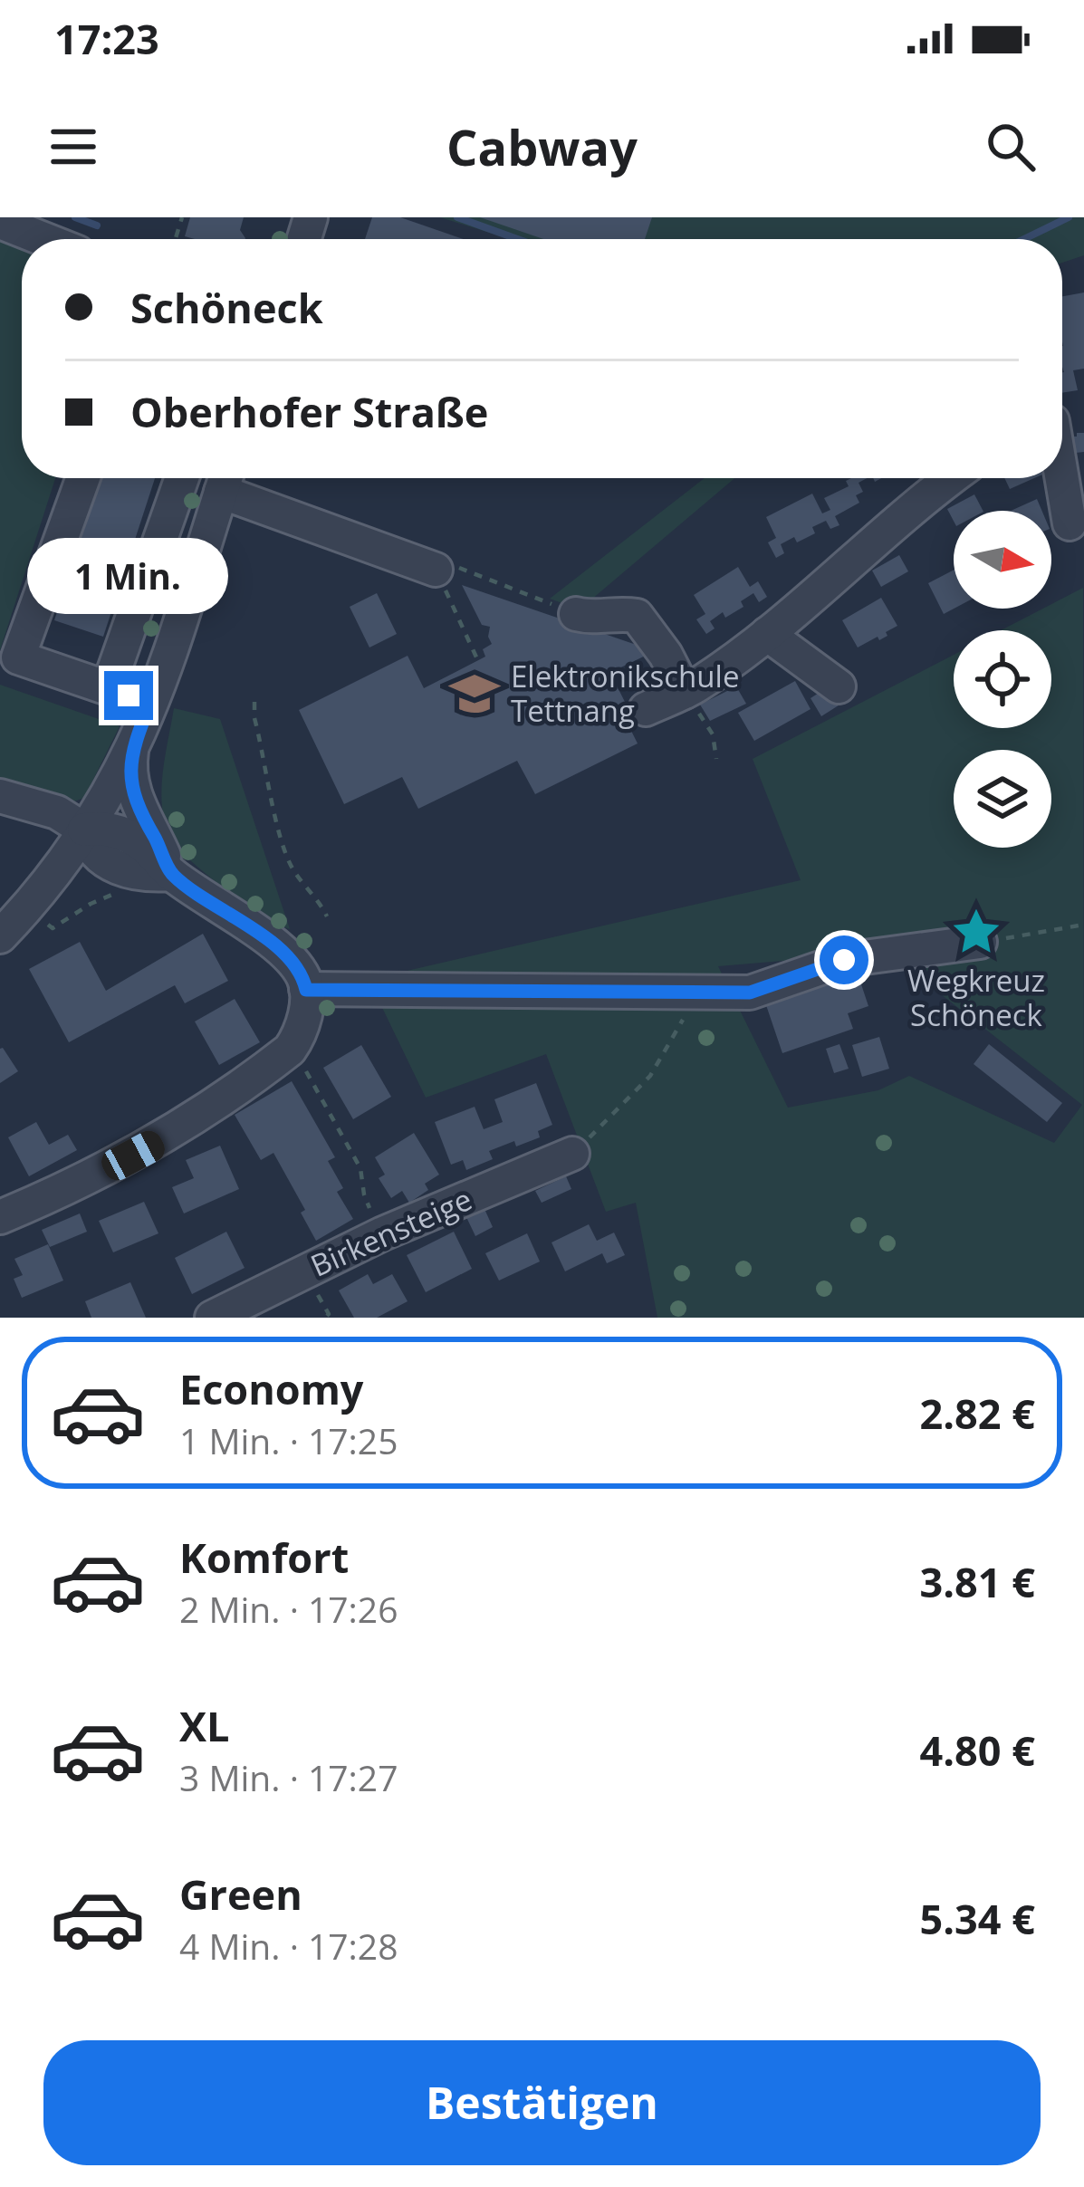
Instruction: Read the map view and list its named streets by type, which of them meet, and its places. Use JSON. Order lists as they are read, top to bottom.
{
  "streets": {
    "street": ["Birkensteige"]
  },
  "places": {
    "school or university": ["Elektronikschule Tettnang"],
    "place": ["Wegkreuz Schöneck"]
  },
  "north": "right",
  "page": {
    "status": "17:23",
    "header": "Cabway",
    "banner": ["Schöneck", "Oberhofer Straße"],
    "bubble": "1 Min.",
    "list": [
      {
        "name": "Economy",
        "note": "1 Min. · 17:25",
        "value": "2.82 €"
      },
      {
        "name": "Komfort",
        "note": "2 Min. · 17:26",
        "value": "3.81 €"
      },
      {
        "name": "XL",
        "note": "3 Min. · 17:27",
        "value": "4.80 €"
      },
      {
        "name": "Green",
        "note": "4 Min. · 17:28",
        "value": "5.34 €"
      }
    ],
    "buttons": "Bestätigen"
  }
}
